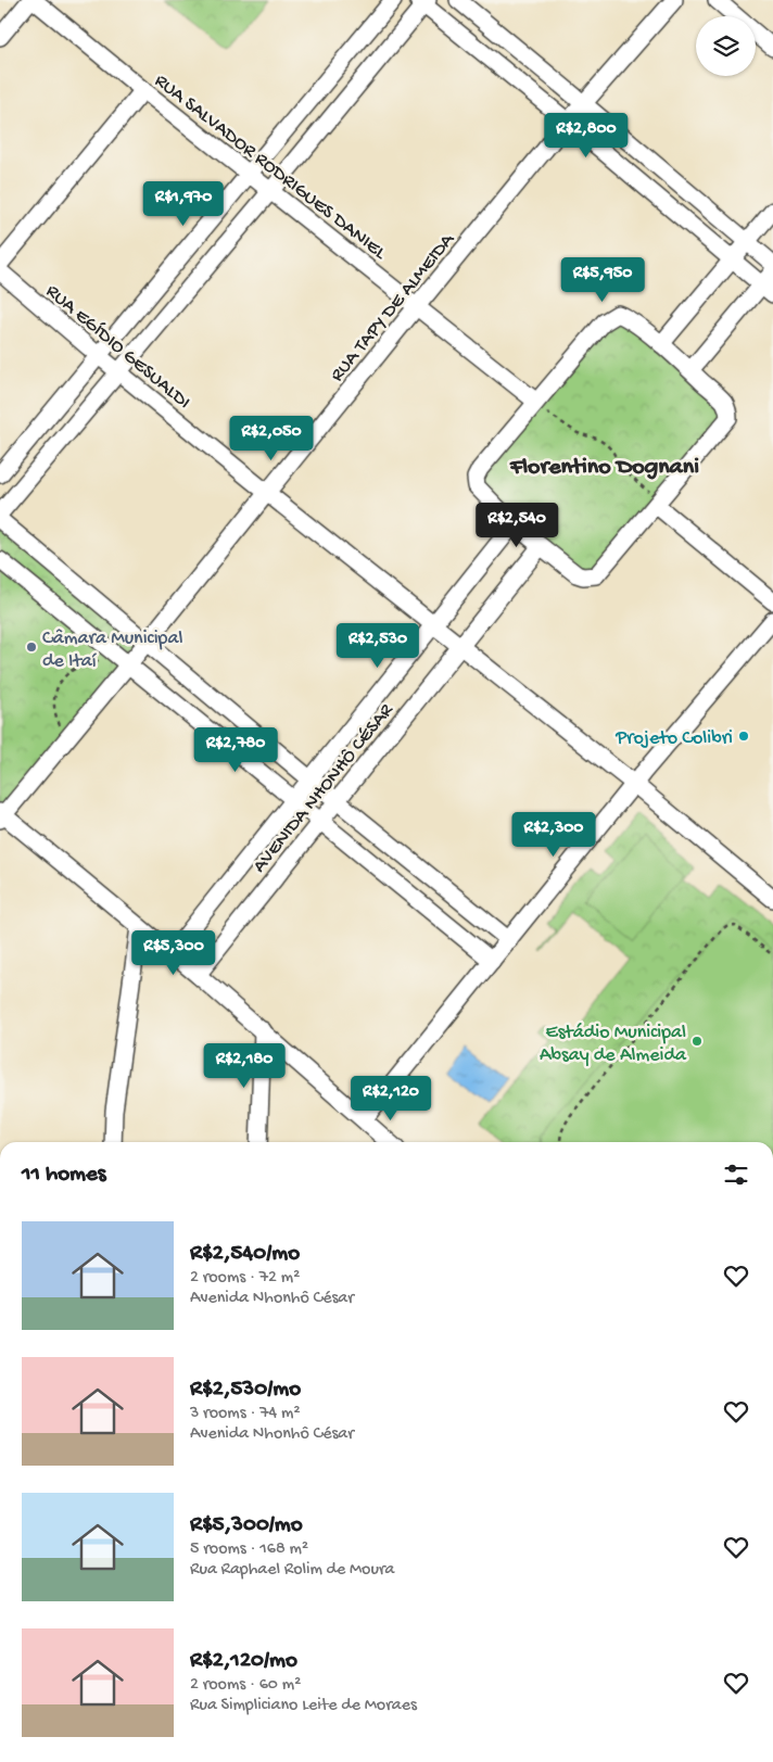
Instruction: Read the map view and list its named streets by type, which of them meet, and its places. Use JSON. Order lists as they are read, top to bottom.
{
  "streets": {
    "street": [
      "RUA SALVADOR RODRIGUES DANIEL",
      "RUA TAPY DE ALMEIDA",
      "RUA EGÍDIO GESUALDI",
      "AVENIDA NHONHÔ CÉSAR"
    ]
  },
  "crossings": [
    ["RUA SALVADOR RODRIGUES DANIEL", "RUA TAPY DE ALMEIDA"],
    ["RUA TAPY DE ALMEIDA", "RUA EGÍDIO GESUALDI"],
    ["RUA EGÍDIO GESUALDI", "AVENIDA NHONHÔ CÉSAR"]
  ],
  "districts": ["Florentino Dognani"],
  "places": ["Câmara Municipal de Itaí", "Projeto Colibri", "Estádio Municipal Absay de Almeida"],
  "page": {
    "price": [
      "R$2,800",
      "R$1,970",
      "R$5,950",
      "R$2,050",
      "R$2,540",
      "R$2,530",
      "R$2,780",
      "R$2,300",
      "R$5,300",
      "R$2,180",
      "R$2,120"
    ],
    "heading": "11 homes",
    "list": [
      {
        "name": "R$2,540/mo",
        "note": "2 rooms · 72 m² · Avenida Nhonhô César"
      },
      {
        "name": "R$2,530/mo",
        "note": "3 rooms · 74 m² · Avenida Nhonhô César"
      },
      {
        "name": "R$5,300/mo",
        "note": "5 rooms · 168 m² · Rua Raphael Rolim de Moura"
      },
      {
        "name": "R$2,120/mo",
        "note": "2 rooms · 60 m² · Rua Simpliciano Leite de Moraes"
      }
    ]
  }
}
